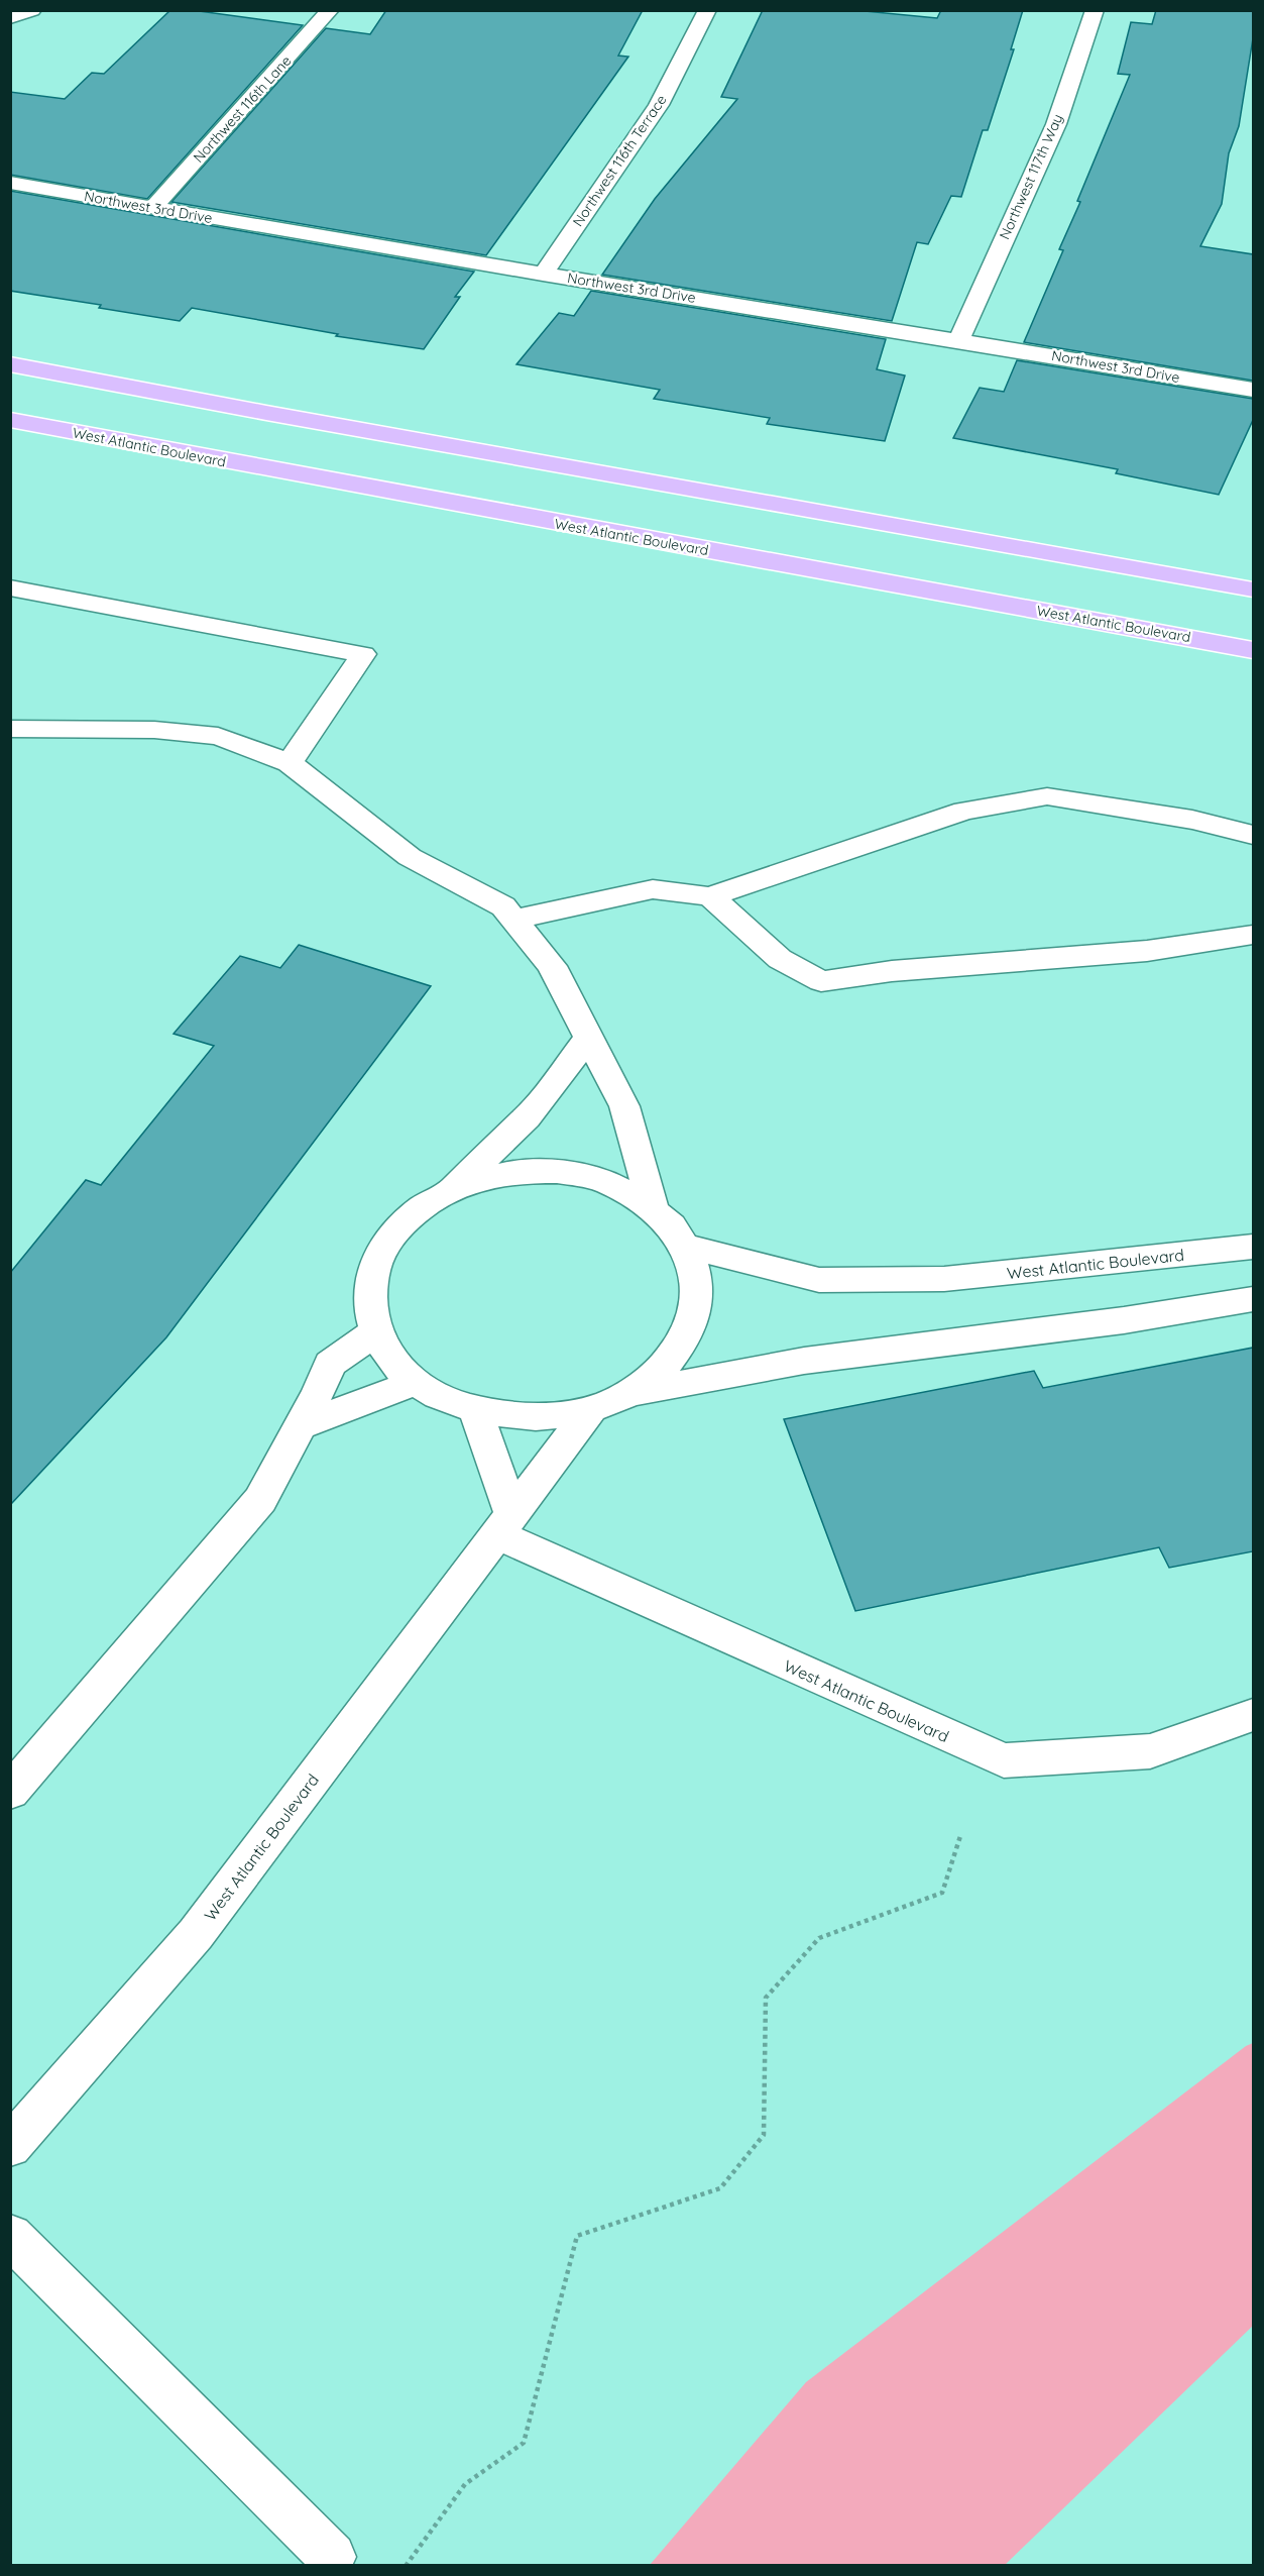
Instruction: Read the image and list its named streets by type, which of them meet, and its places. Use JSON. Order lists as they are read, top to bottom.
{
  "streets": {
    "main road": ["West Atlantic Boulevard"],
    "street": [
      "Northwest 116th Lane",
      "Northwest 116th Terrace",
      "Northwest 117th Way",
      "Northwest 3rd Drive"
    ]
  },
  "crossings": [
    ["Northwest 116th Lane", "Northwest 3rd Drive"],
    ["Northwest 116th Terrace", "Northwest 3rd Drive"],
    ["Northwest 117th Way", "Northwest 3rd Drive"]
  ]
}
